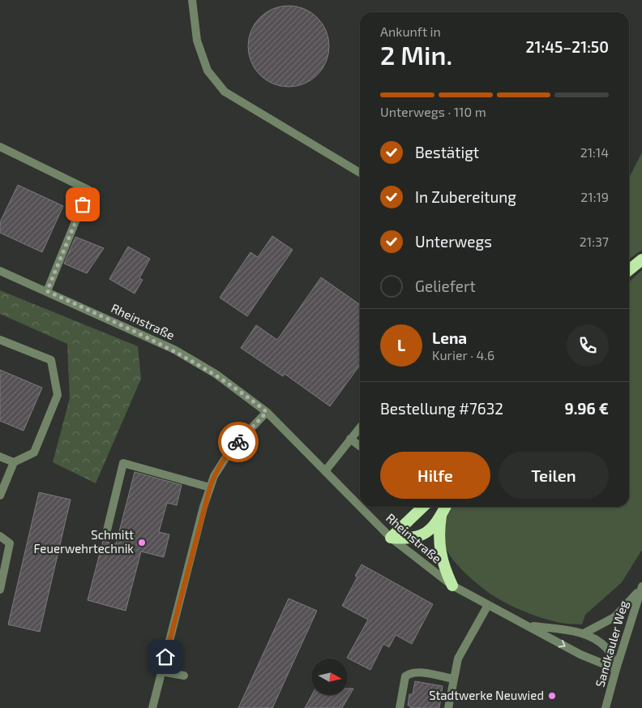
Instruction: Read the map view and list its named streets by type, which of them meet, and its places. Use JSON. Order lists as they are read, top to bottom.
{
  "streets": {
    "street": ["Rheinstraße", "Sandkauler Weg"]
  },
  "crossings": [
    ["Rheinstraße", "Sandkauler Weg"]
  ],
  "places": ["Schmitt Feuerwehrtechnik", "Stadtwerke Neuwied"],
  "north": "right",
  "page": {
    "heading": ["2 Min.", "Ankunft in", "21:45–21:50"],
    "panel": [
      "Lena",
      "Kurier · 4.6",
      "Bestellung #7632",
      "9.96 €"
    ],
    "bar": "Unterwegs · 110 m",
    "list": [
      ["Bestätigt", "21:14"],
      ["In Zubereitung", "21:19"],
      ["Unterwegs", "21:37"],
      "Geliefert"
    ],
    "round": "L",
    "buttons": ["Hilfe", "Teilen"]
  }
}
